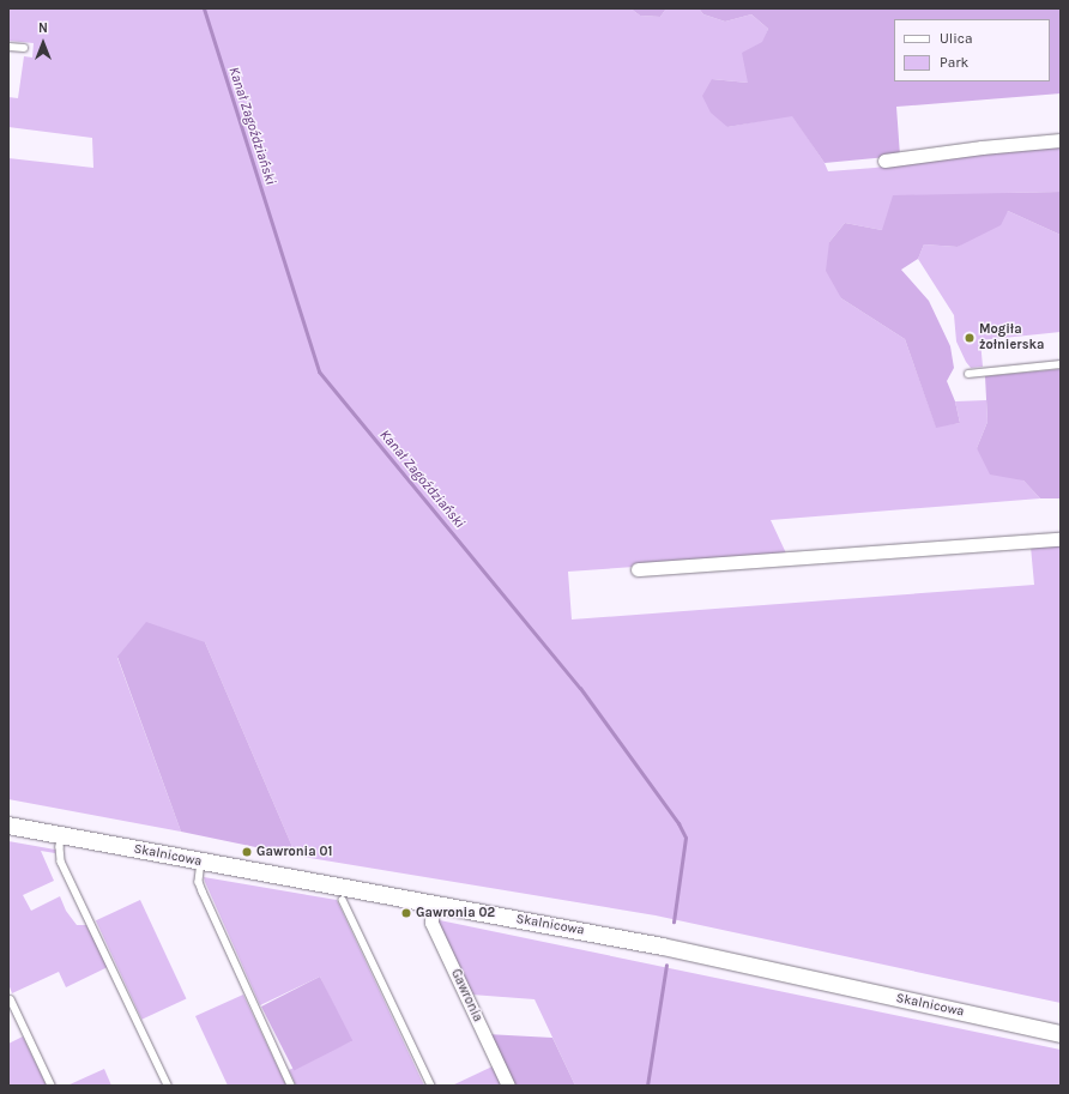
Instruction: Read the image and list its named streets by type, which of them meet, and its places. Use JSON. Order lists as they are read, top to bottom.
{
  "streets": {
    "street": ["Skalnicowa", "Gawronia"]
  },
  "crossings": [
    ["Skalnicowa", "Gawronia"]
  ],
  "water": ["Kanał Zagoździański"],
  "places": ["Mogiła żołnierska", "Gawronia 01", "Gawronia 02"],
  "legend": ["Ulica", "Park"],
  "north": "top"
}
